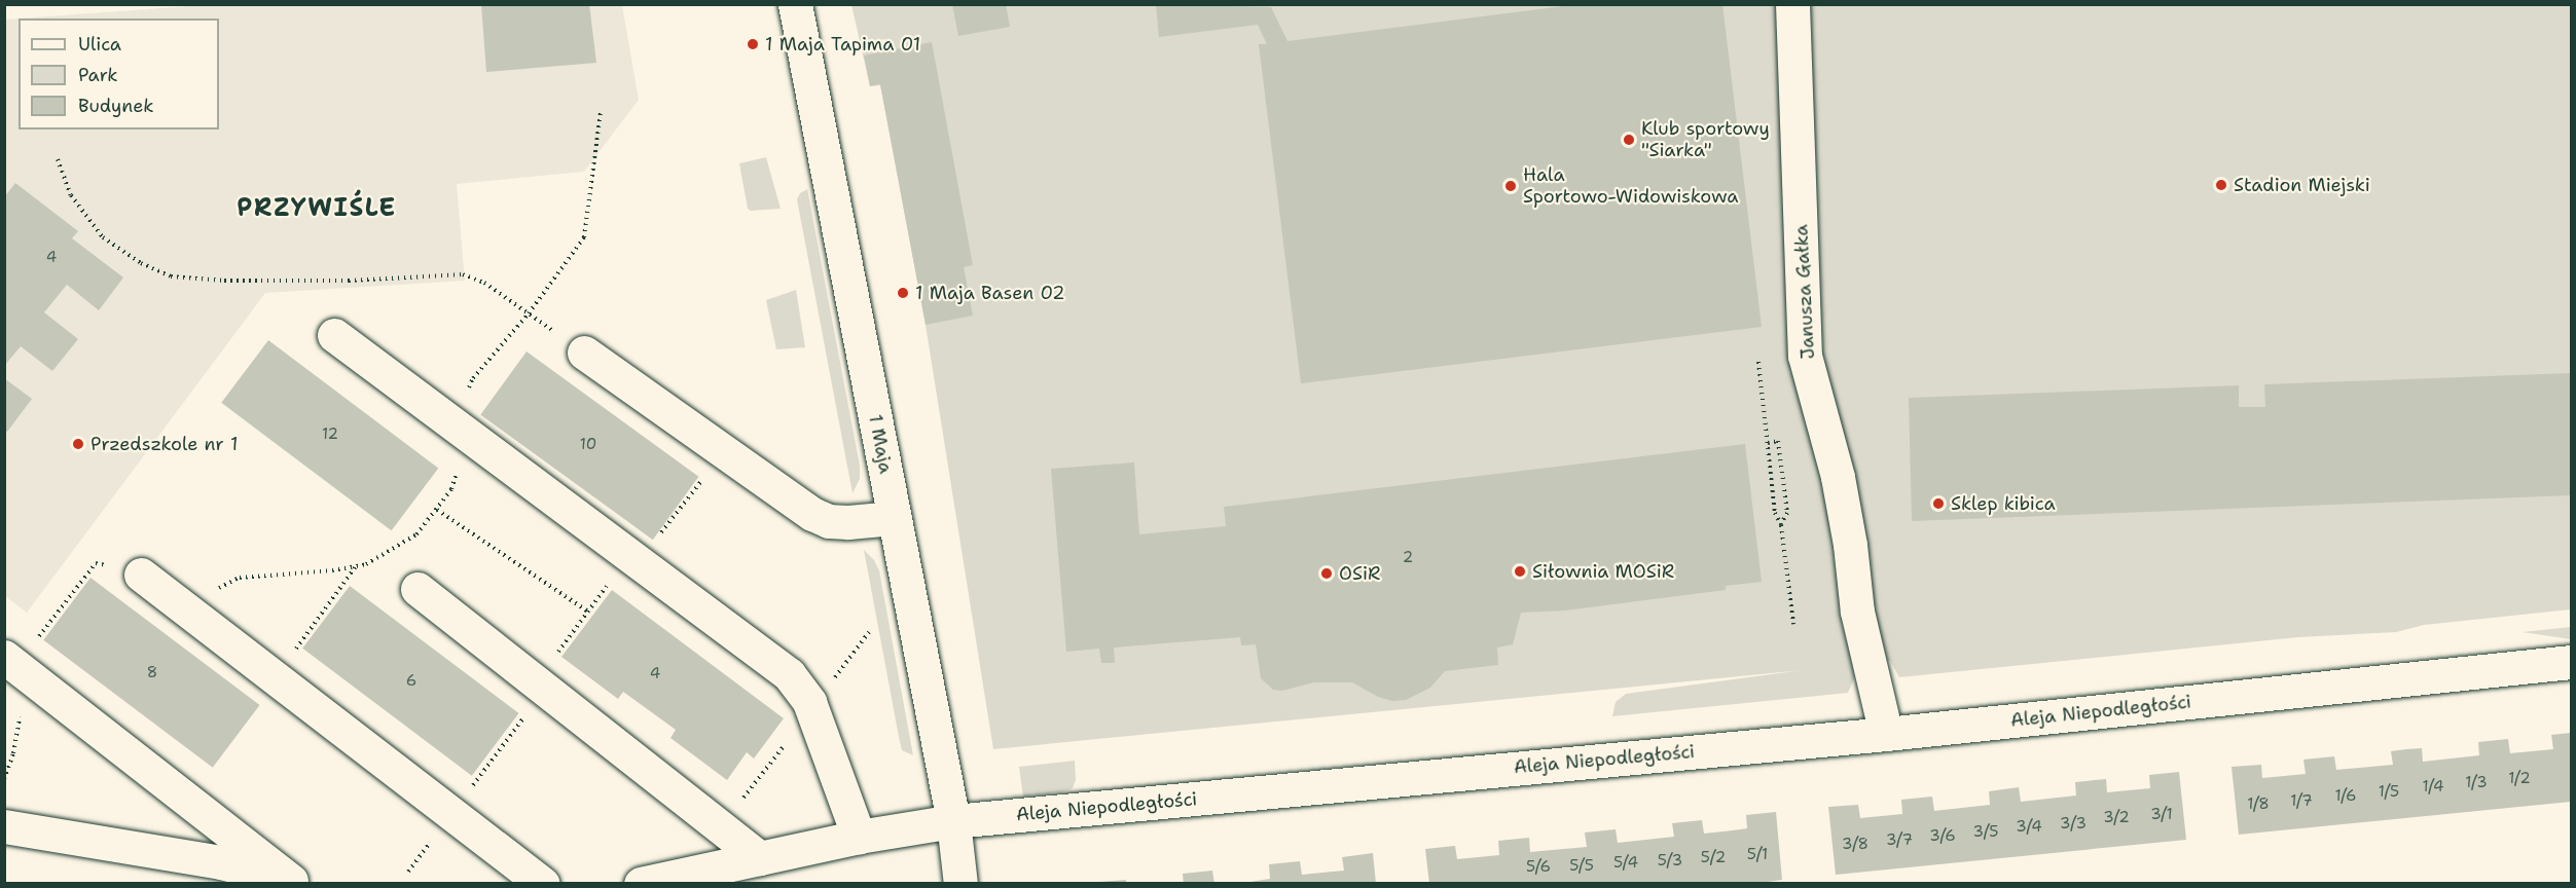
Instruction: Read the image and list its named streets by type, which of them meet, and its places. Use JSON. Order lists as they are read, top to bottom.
{
  "streets": {
    "street": ["Janusza Gałka", "1 Maja", "Aleja Niepodległości"]
  },
  "crossings": [
    ["Janusza Gałka", "Aleja Niepodległości"],
    ["1 Maja", "Aleja Niepodległości"]
  ],
  "districts": ["PRZYWIŚLE"],
  "places": [
    "1 Maja Tapima 01",
    "Klub sportowy \"Siarka\"",
    "Stadion Miejski",
    "Hala Sportowo-Widowiskowa",
    "1 Maja Basen 02",
    "Przedszkole nr 1",
    "Sklep kibica",
    "Siłownia MOSiR",
    "OSiR"
  ],
  "house_numbers": [
    "4",
    "12",
    "10",
    "2",
    "8",
    "4",
    "6",
    "1/2",
    "1/3",
    "1/4",
    "1/5",
    "1/6",
    "1/7",
    "1/8",
    "3/1",
    "3/2",
    "3/3",
    "3/4",
    "3/5",
    "3/6",
    "3/7",
    "3/8",
    "5/1",
    "5/2",
    "5/3",
    "5/4",
    "5/5",
    "5/6"
  ],
  "legend": ["Ulica", "Park", "Budynek"]
}
